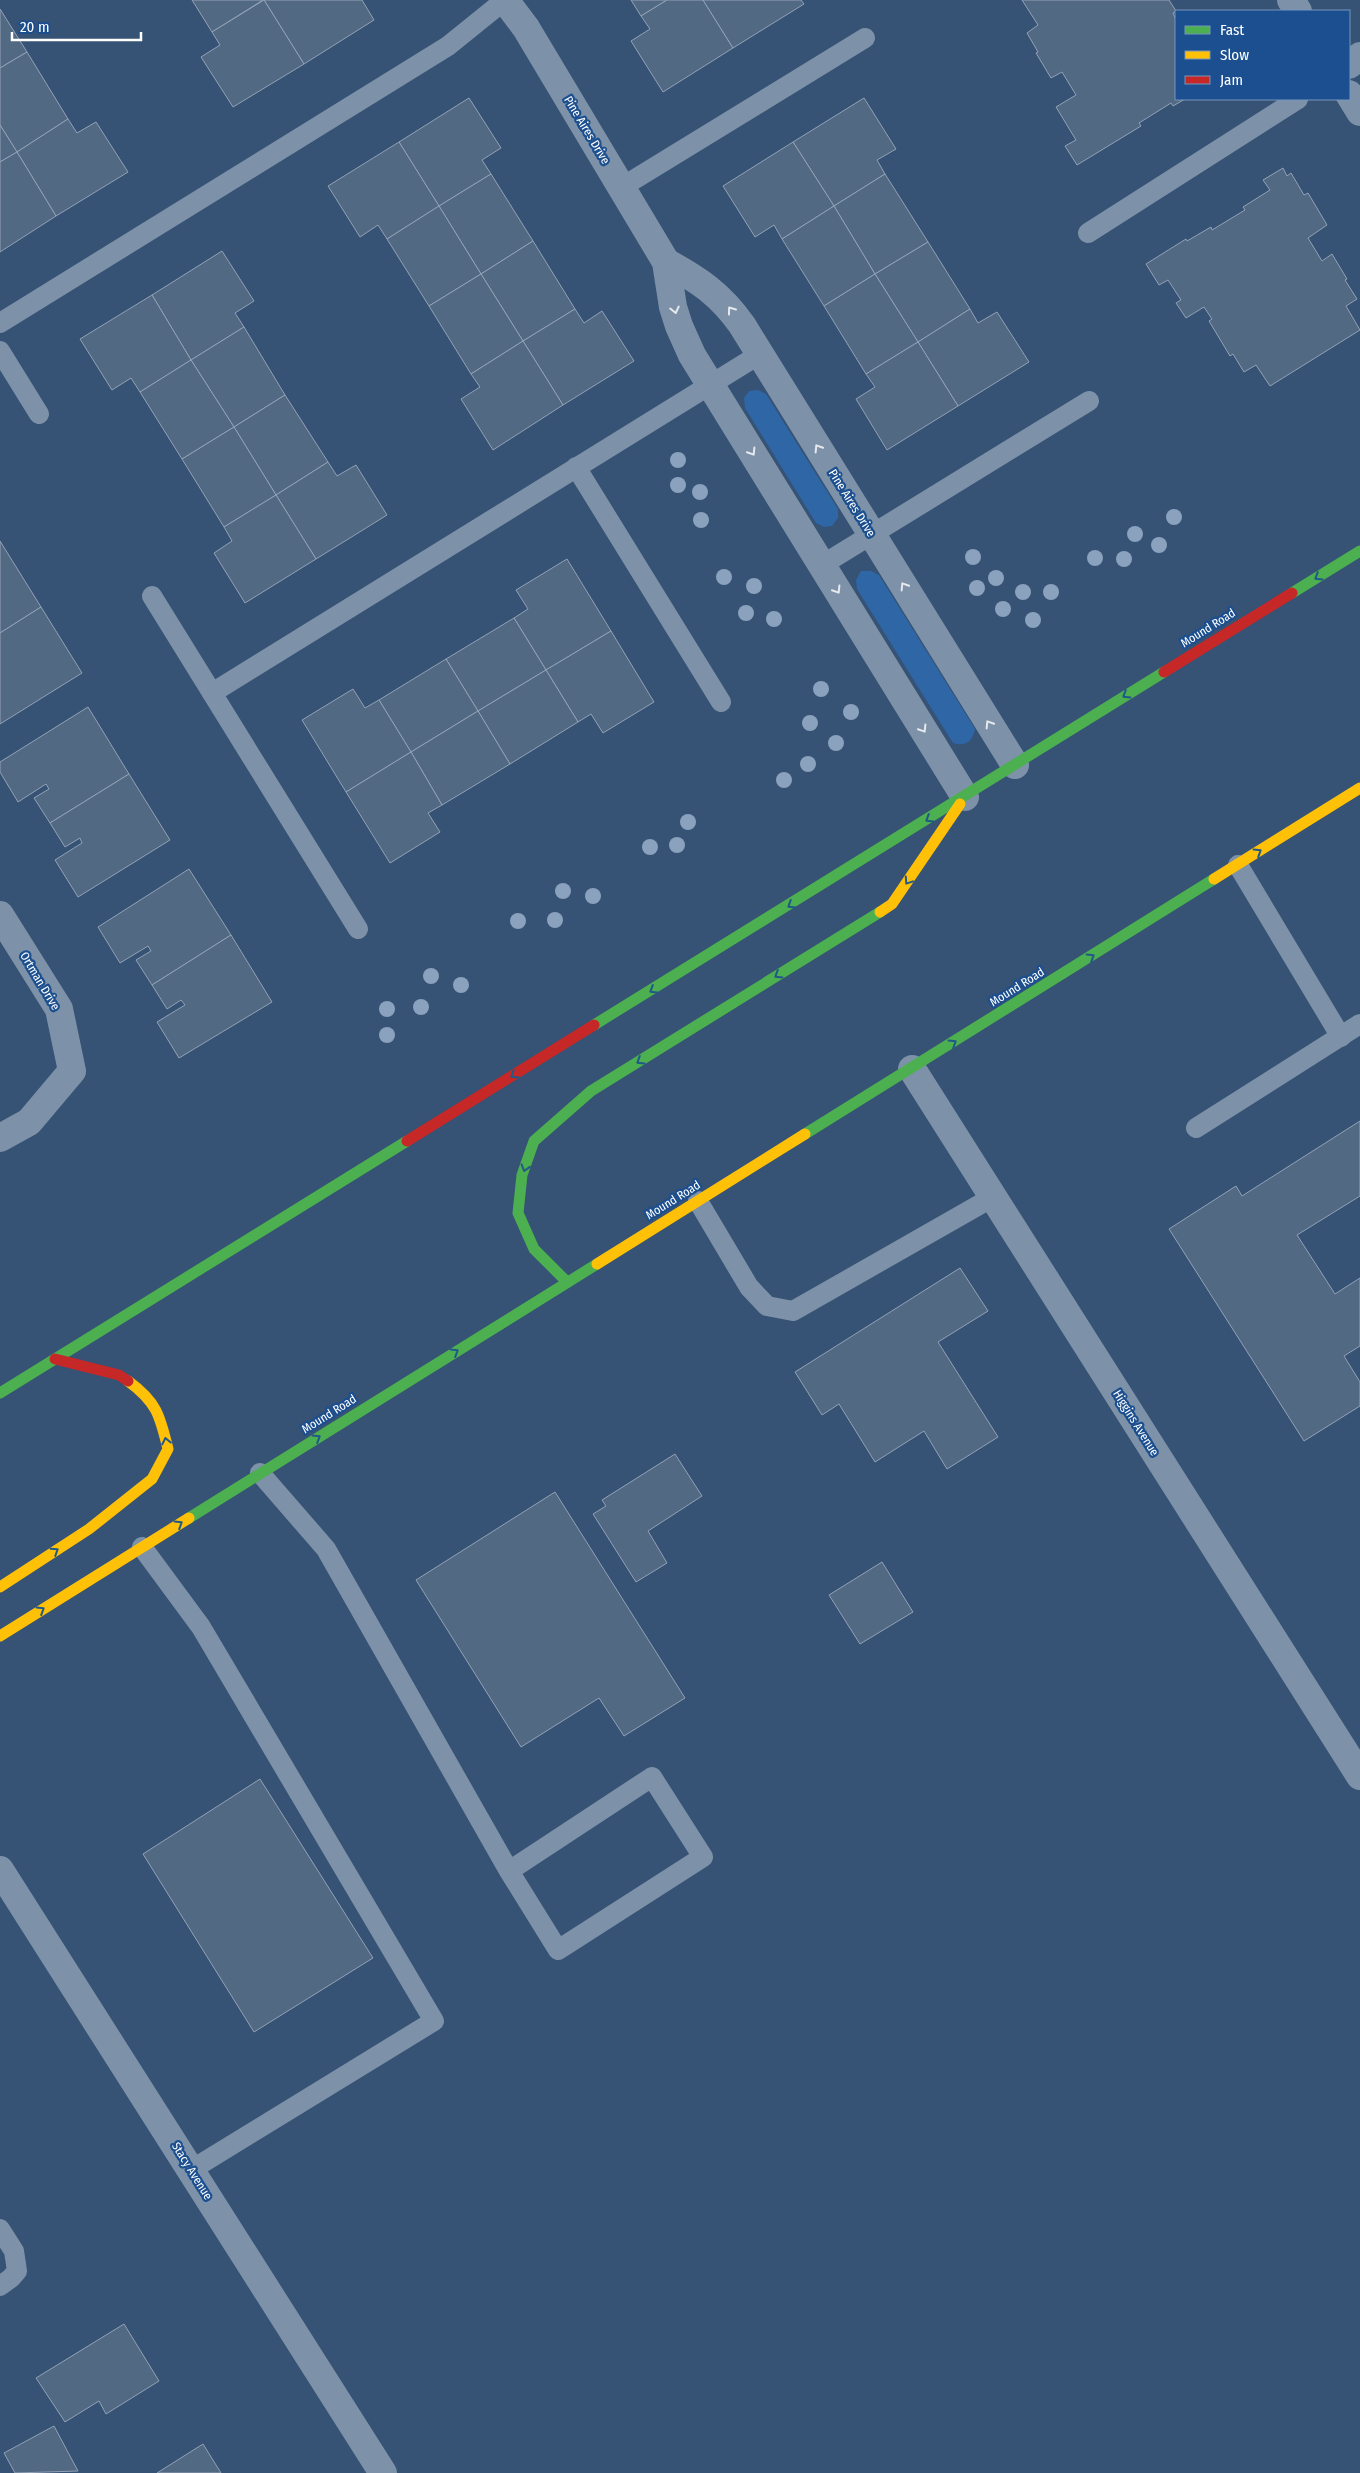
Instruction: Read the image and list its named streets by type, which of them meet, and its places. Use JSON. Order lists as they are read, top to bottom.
{
  "streets": {
    "main road": ["Mound Road"],
    "street": [
      "Pine Aires Drive",
      "Ortman Drive",
      "Higgins Avenue",
      "Stacy Avenue"
    ]
  },
  "crossings": [
    ["Pine Aires Drive", "Mound Road"],
    ["Mound Road", "Higgins Avenue"]
  ],
  "legend": ["Fast", "Slow", "Jam"],
  "scale_bar": "20 m"
}
